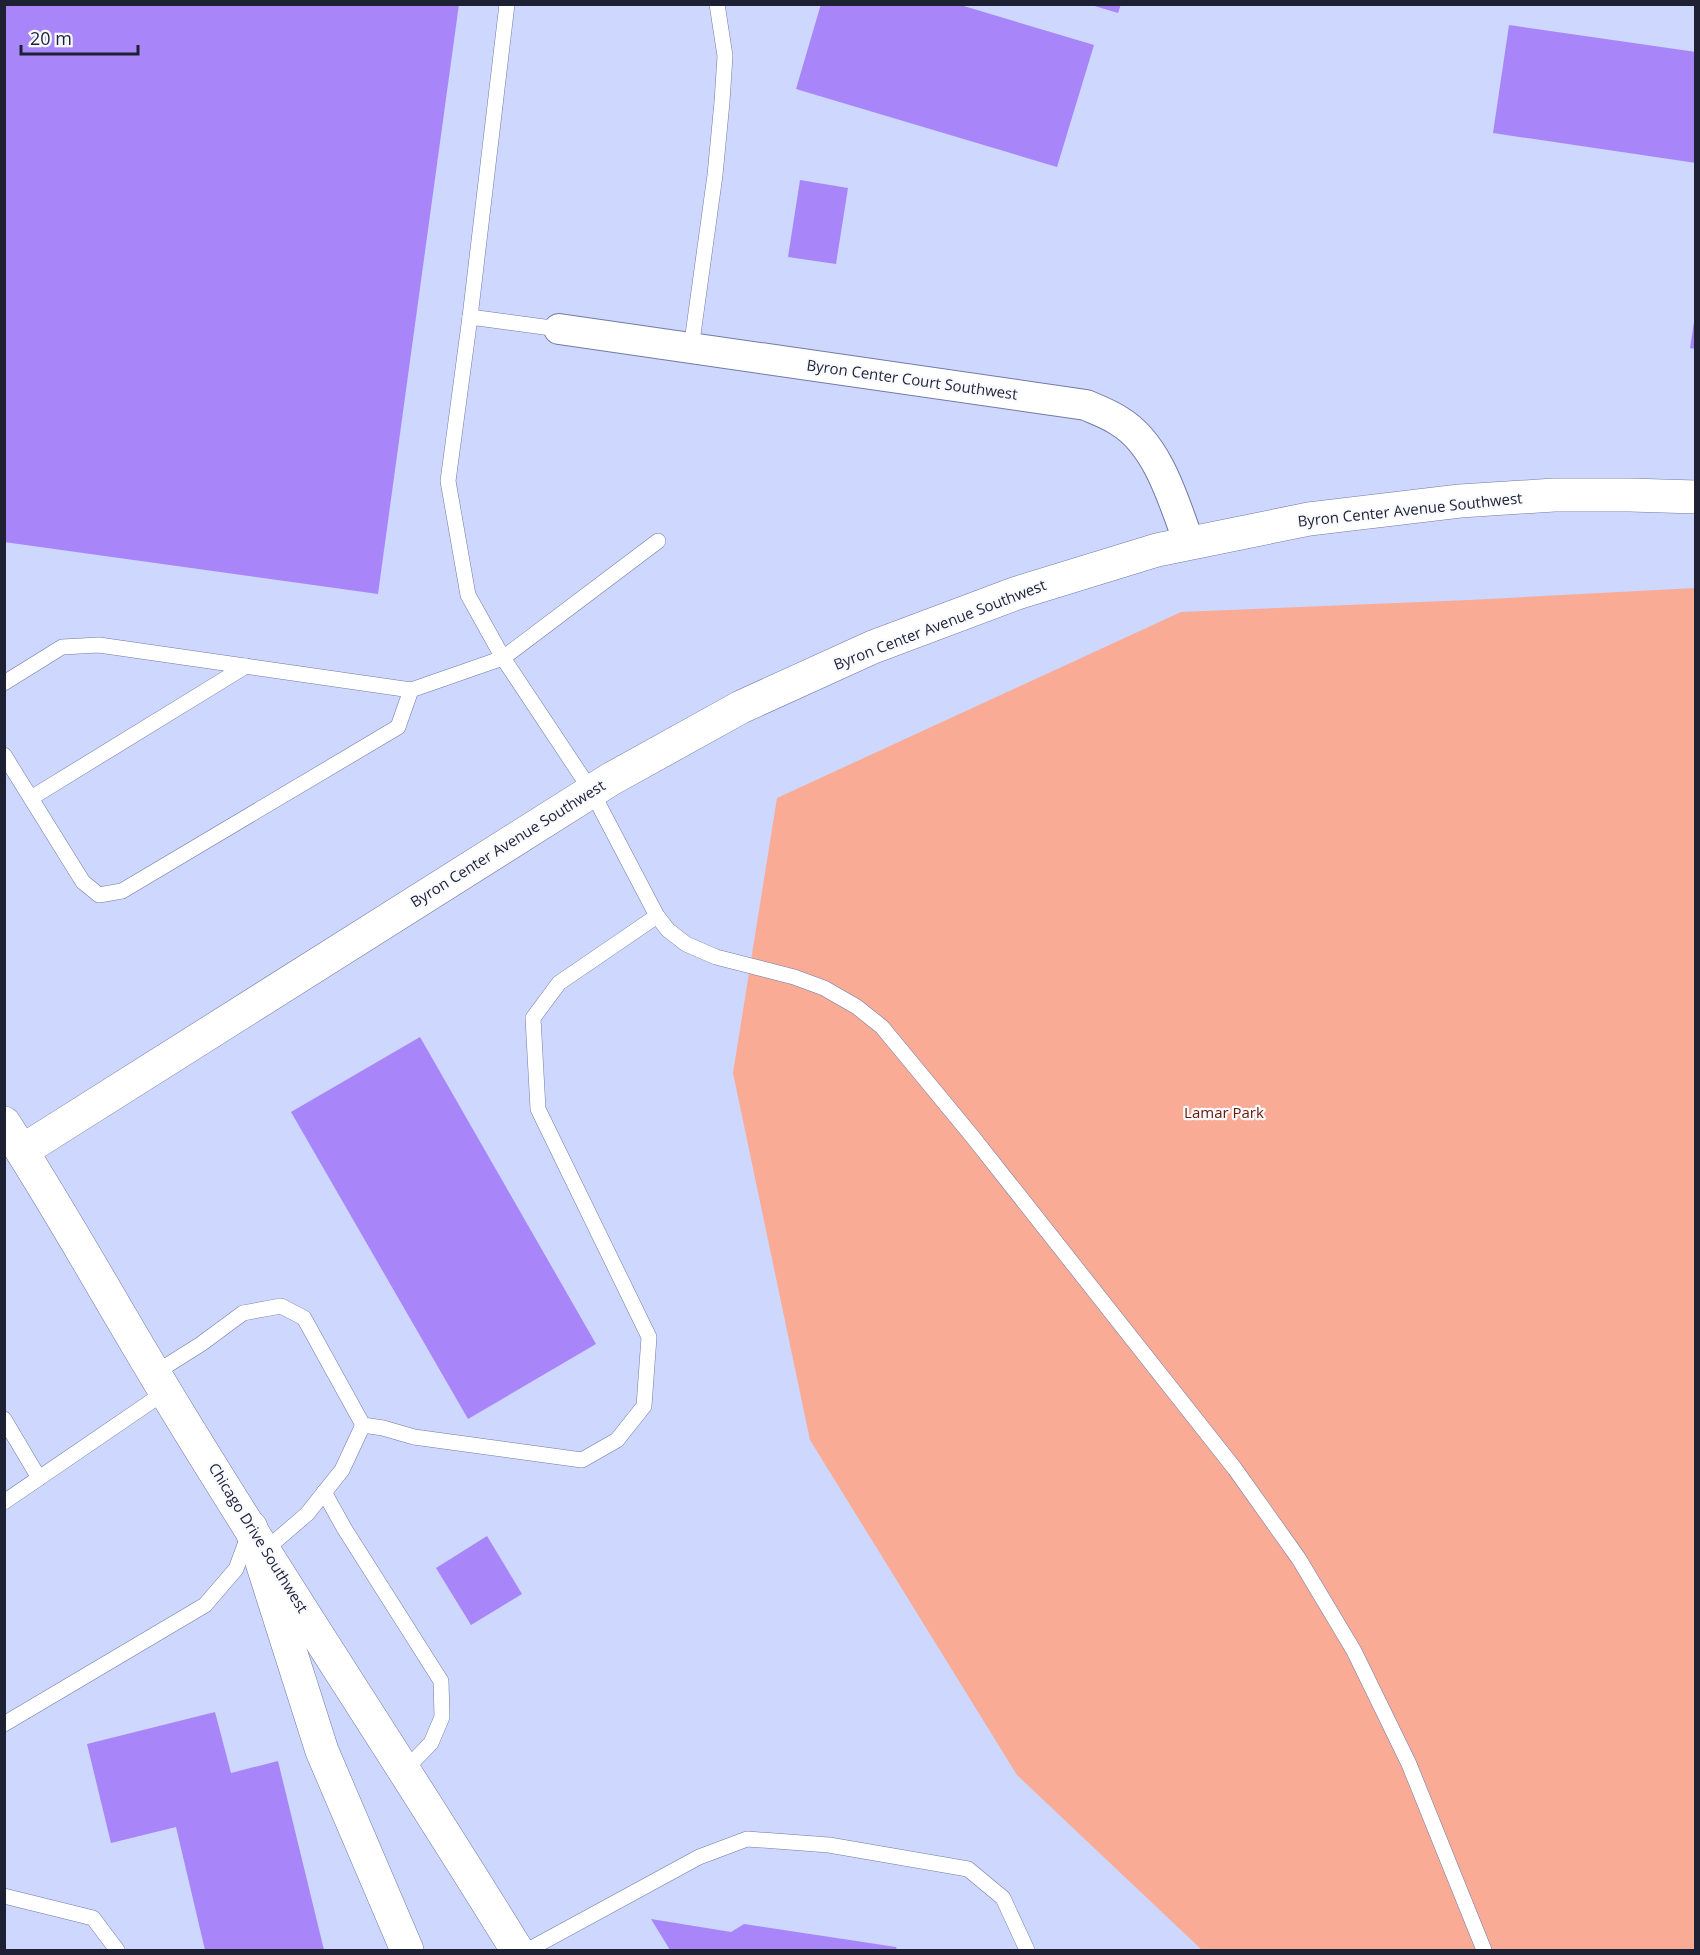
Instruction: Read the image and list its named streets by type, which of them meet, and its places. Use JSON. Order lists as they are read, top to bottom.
{
  "streets": {
    "main road": ["Byron Center Avenue Southwest", "Chicago Drive Southwest"],
    "street": ["Byron Center Court Southwest"]
  },
  "crossings": [
    ["Byron Center Court Southwest", "Byron Center Avenue Southwest"],
    ["Byron Center Avenue Southwest", "Chicago Drive Southwest"]
  ],
  "parks": ["Lamar Park"],
  "scale_bar": "20 m"
}
